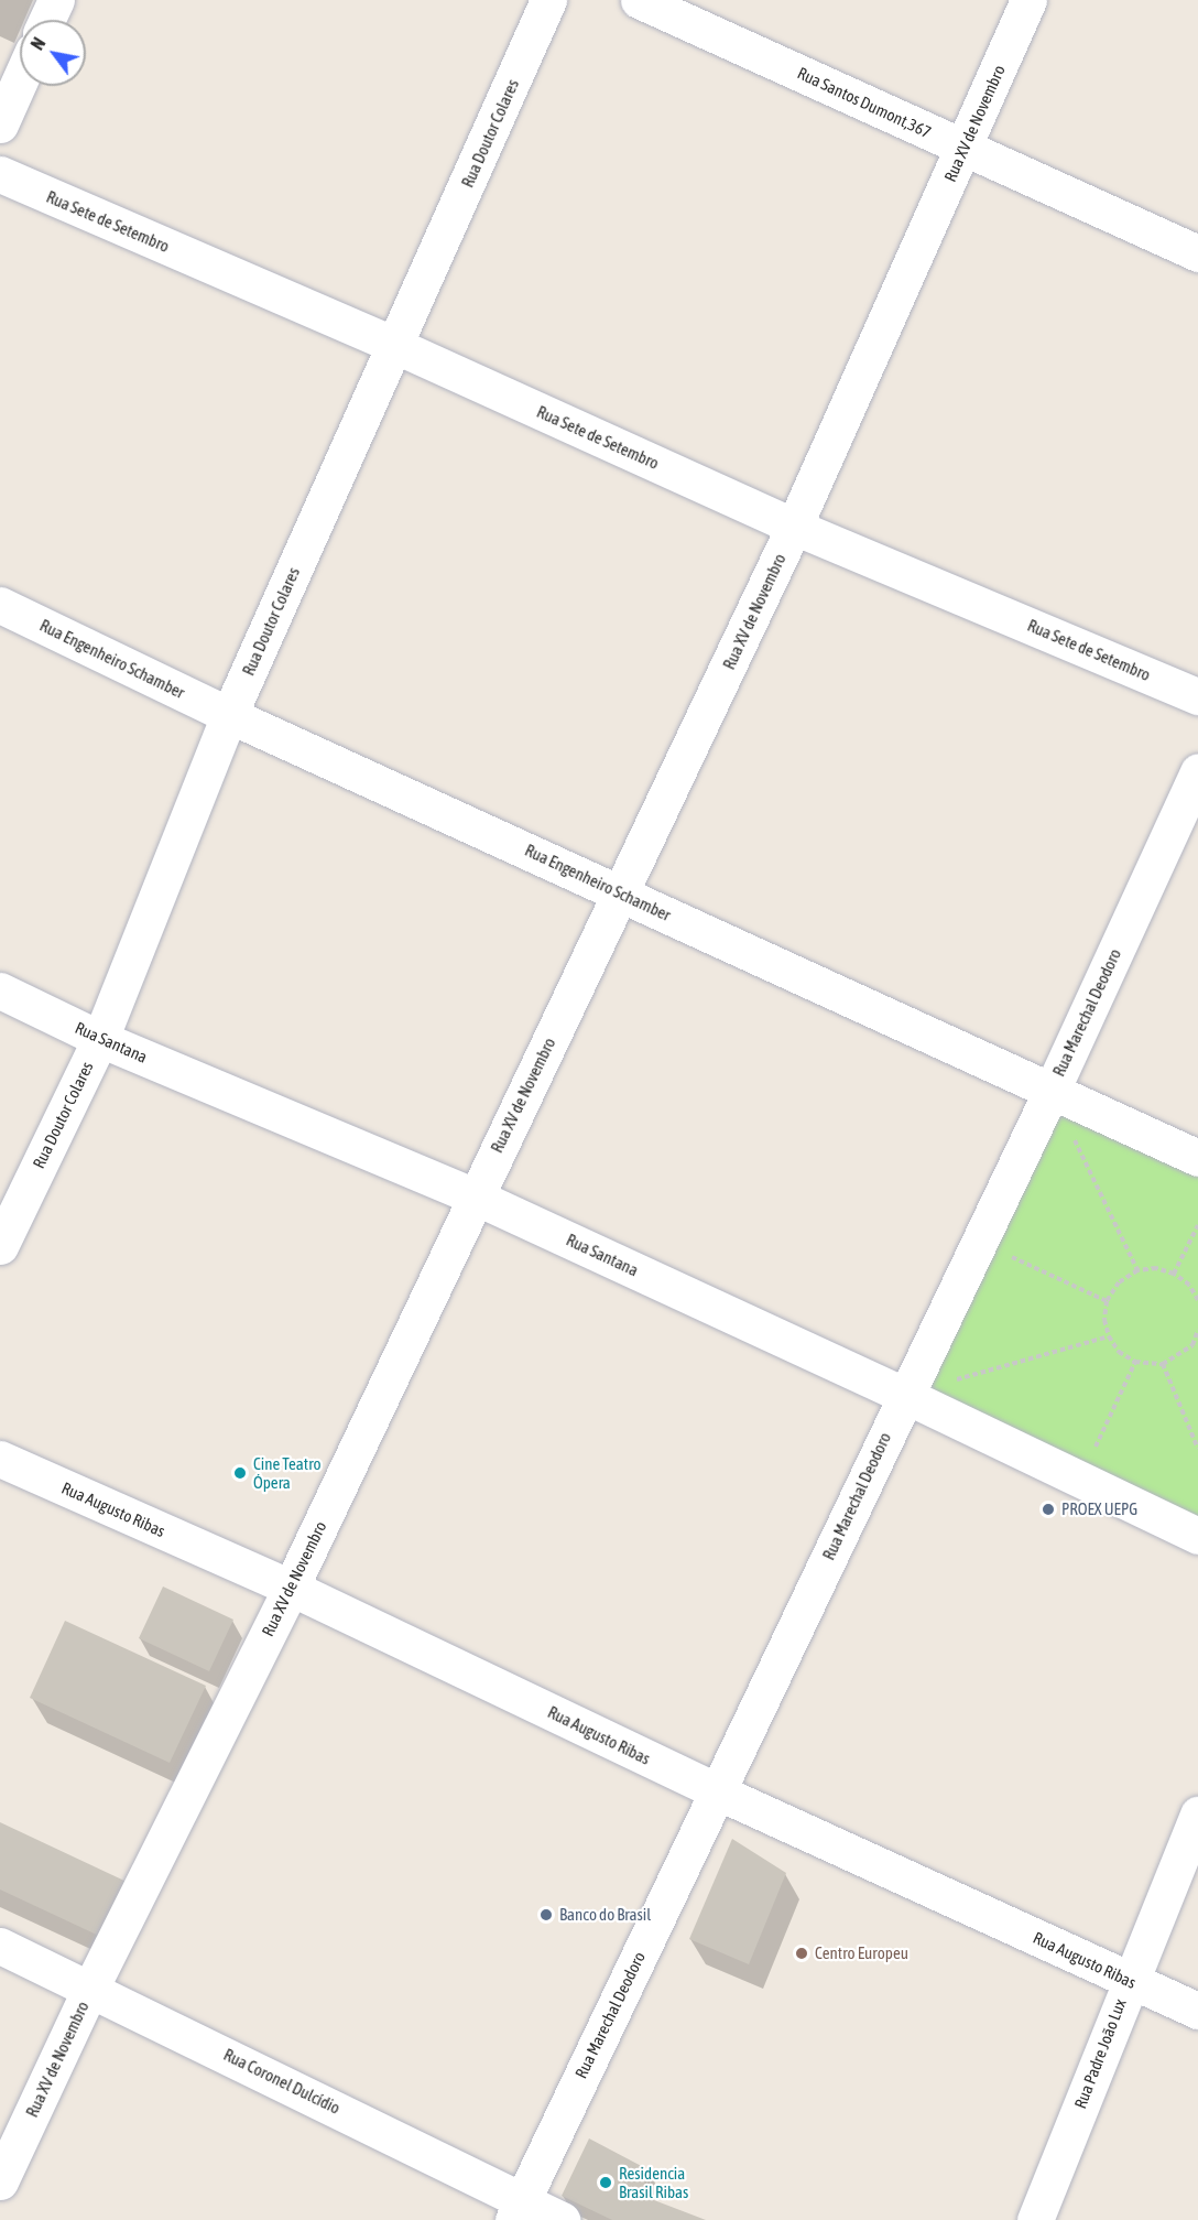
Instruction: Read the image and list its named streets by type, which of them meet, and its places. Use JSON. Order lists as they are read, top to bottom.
{
  "streets": {
    "street": [
      "Rua Santos Dumont,367",
      "Rua XV de Novembro",
      "Rua Doutor Colares",
      "Rua Sete de Setembro",
      "Rua Engenheiro Schamber",
      "Rua Marechal Deodoro",
      "Rua Santana",
      "Rua Augusto Ribas",
      "Rua Padre João Lux",
      "Rua Coronel Dulcídio"
    ]
  },
  "crossings": [
    ["Rua Santos Dumont,367", "Rua XV de Novembro"],
    ["Rua XV de Novembro", "Rua Sete de Setembro"],
    ["Rua XV de Novembro", "Rua Engenheiro Schamber"],
    ["Rua XV de Novembro", "Rua Santana"],
    ["Rua XV de Novembro", "Rua Augusto Ribas"],
    ["Rua XV de Novembro", "Rua Coronel Dulcídio"],
    ["Rua Doutor Colares", "Rua Sete de Setembro"],
    ["Rua Doutor Colares", "Rua Engenheiro Schamber"],
    ["Rua Doutor Colares", "Rua Santana"],
    ["Rua Engenheiro Schamber", "Rua Marechal Deodoro"],
    ["Rua Marechal Deodoro", "Rua Santana"],
    ["Rua Marechal Deodoro", "Rua Augusto Ribas"],
    ["Rua Marechal Deodoro", "Rua Coronel Dulcídio"],
    ["Rua Augusto Ribas", "Rua Padre João Lux"]
  ],
  "places": [
    "Cine Teatro Ópera",
    "PROEX UEPG",
    "Banco do Brasil",
    "Centro Europeu",
    "Residencia Brasil Ribas"
  ],
  "north": "top left"
}
